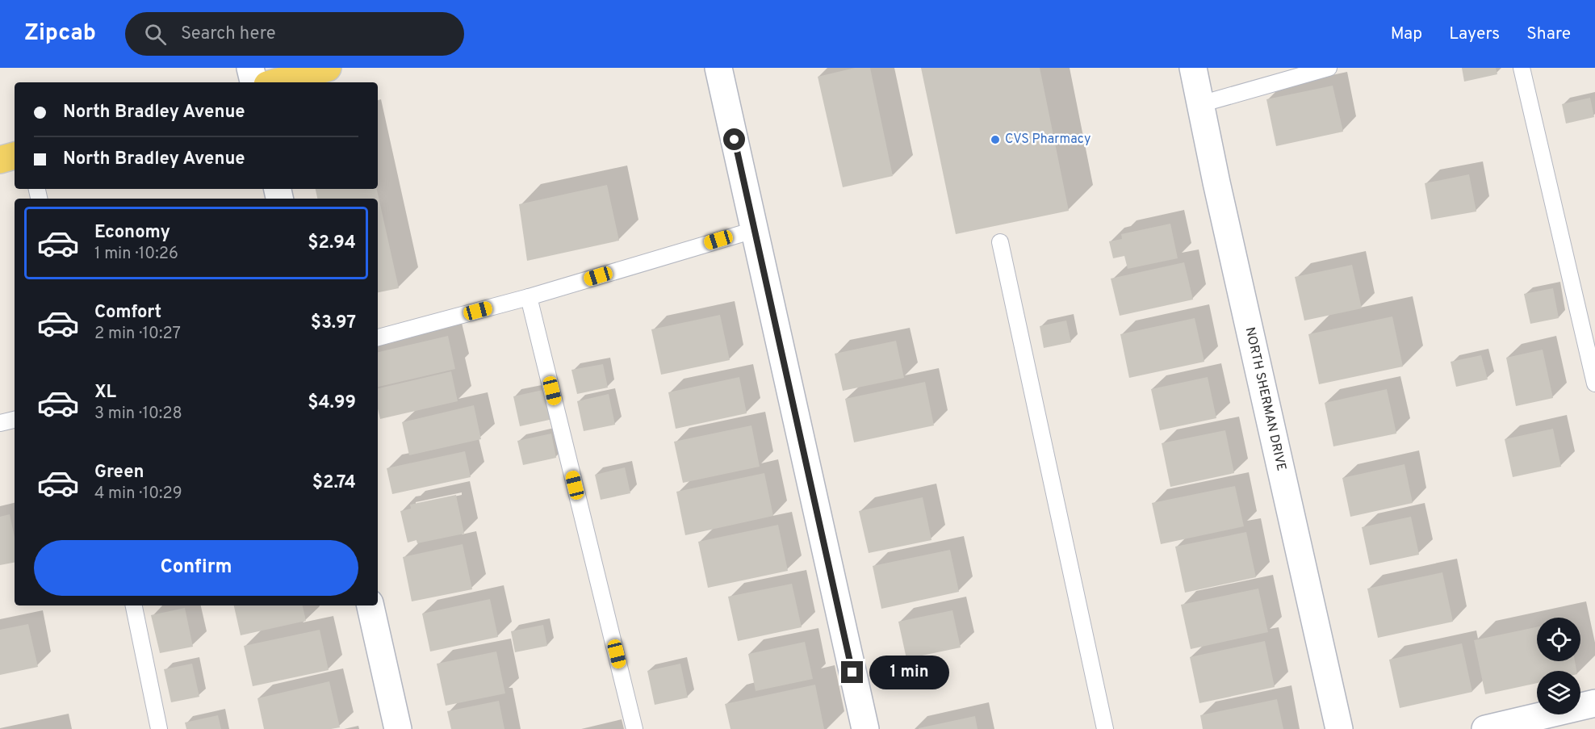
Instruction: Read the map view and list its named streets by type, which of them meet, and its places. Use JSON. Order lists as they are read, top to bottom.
{
  "streets": {
    "street": ["NORTH SHERMAN DRIVE"]
  },
  "places": ["CVS Pharmacy"],
  "page": {
    "header": "Zipcab",
    "search": "Search here",
    "nav": ["Map", "Layers", "Share"],
    "banner": ["North Bradley Avenue", "North Bradley Avenue"],
    "list": [
      {
        "name": "Economy",
        "note": "1 min · 10:26",
        "value": "$2.94"
      },
      {
        "name": "Comfort",
        "note": "2 min · 10:27",
        "value": "$3.97"
      },
      {
        "name": "XL",
        "note": "3 min · 10:28",
        "value": "$4.99"
      },
      {
        "name": "Green",
        "note": "4 min · 10:29",
        "value": "$2.74"
      }
    ],
    "buttons": "Confirm",
    "bubble": "1 min"
  }
}
